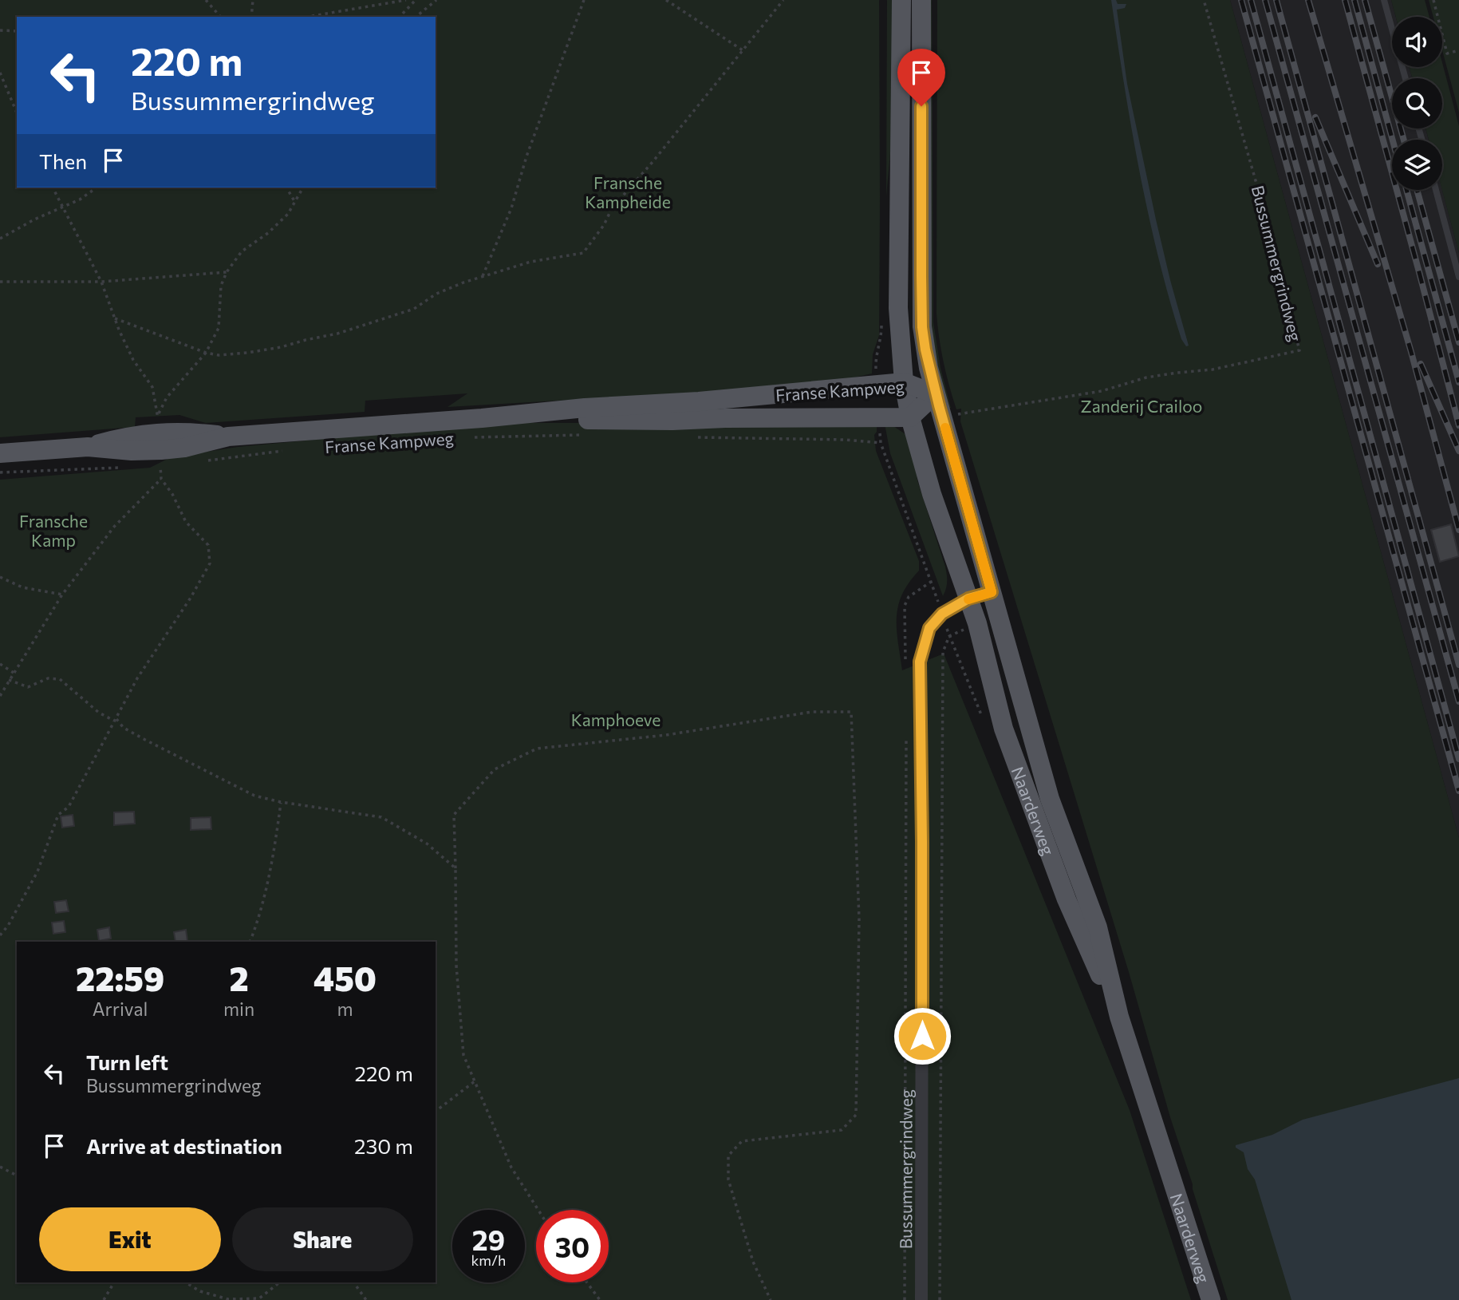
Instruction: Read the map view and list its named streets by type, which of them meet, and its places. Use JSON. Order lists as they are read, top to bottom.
{
  "streets": {
    "main road": ["Franse Kampweg", "Naarderweg"],
    "street": ["Bussummergrindweg"]
  },
  "crossings": [
    ["Bussummergrindweg", "Naarderweg"]
  ],
  "parks": [
    "Fransche Kampheide",
    "Zanderij Crailoo",
    "Fransche Kamp",
    "Kamphoeve"
  ],
  "page": {
    "turn": ["220 m", "Bussummergrindweg"],
    "then": "Then",
    "eta": [
      "22:59",
      "Arrival",
      "2",
      "min",
      "450",
      "m"
    ],
    "list": [
      {
        "name": "Turn left",
        "note": "Bussummergrindweg",
        "value": "220 m"
      },
      {
        "name": "Arrive at destination",
        "value": "230 m"
      }
    ],
    "buttons": ["Exit", "Share"],
    "speed": "29 km/h",
    "limit": "30"
  }
}
